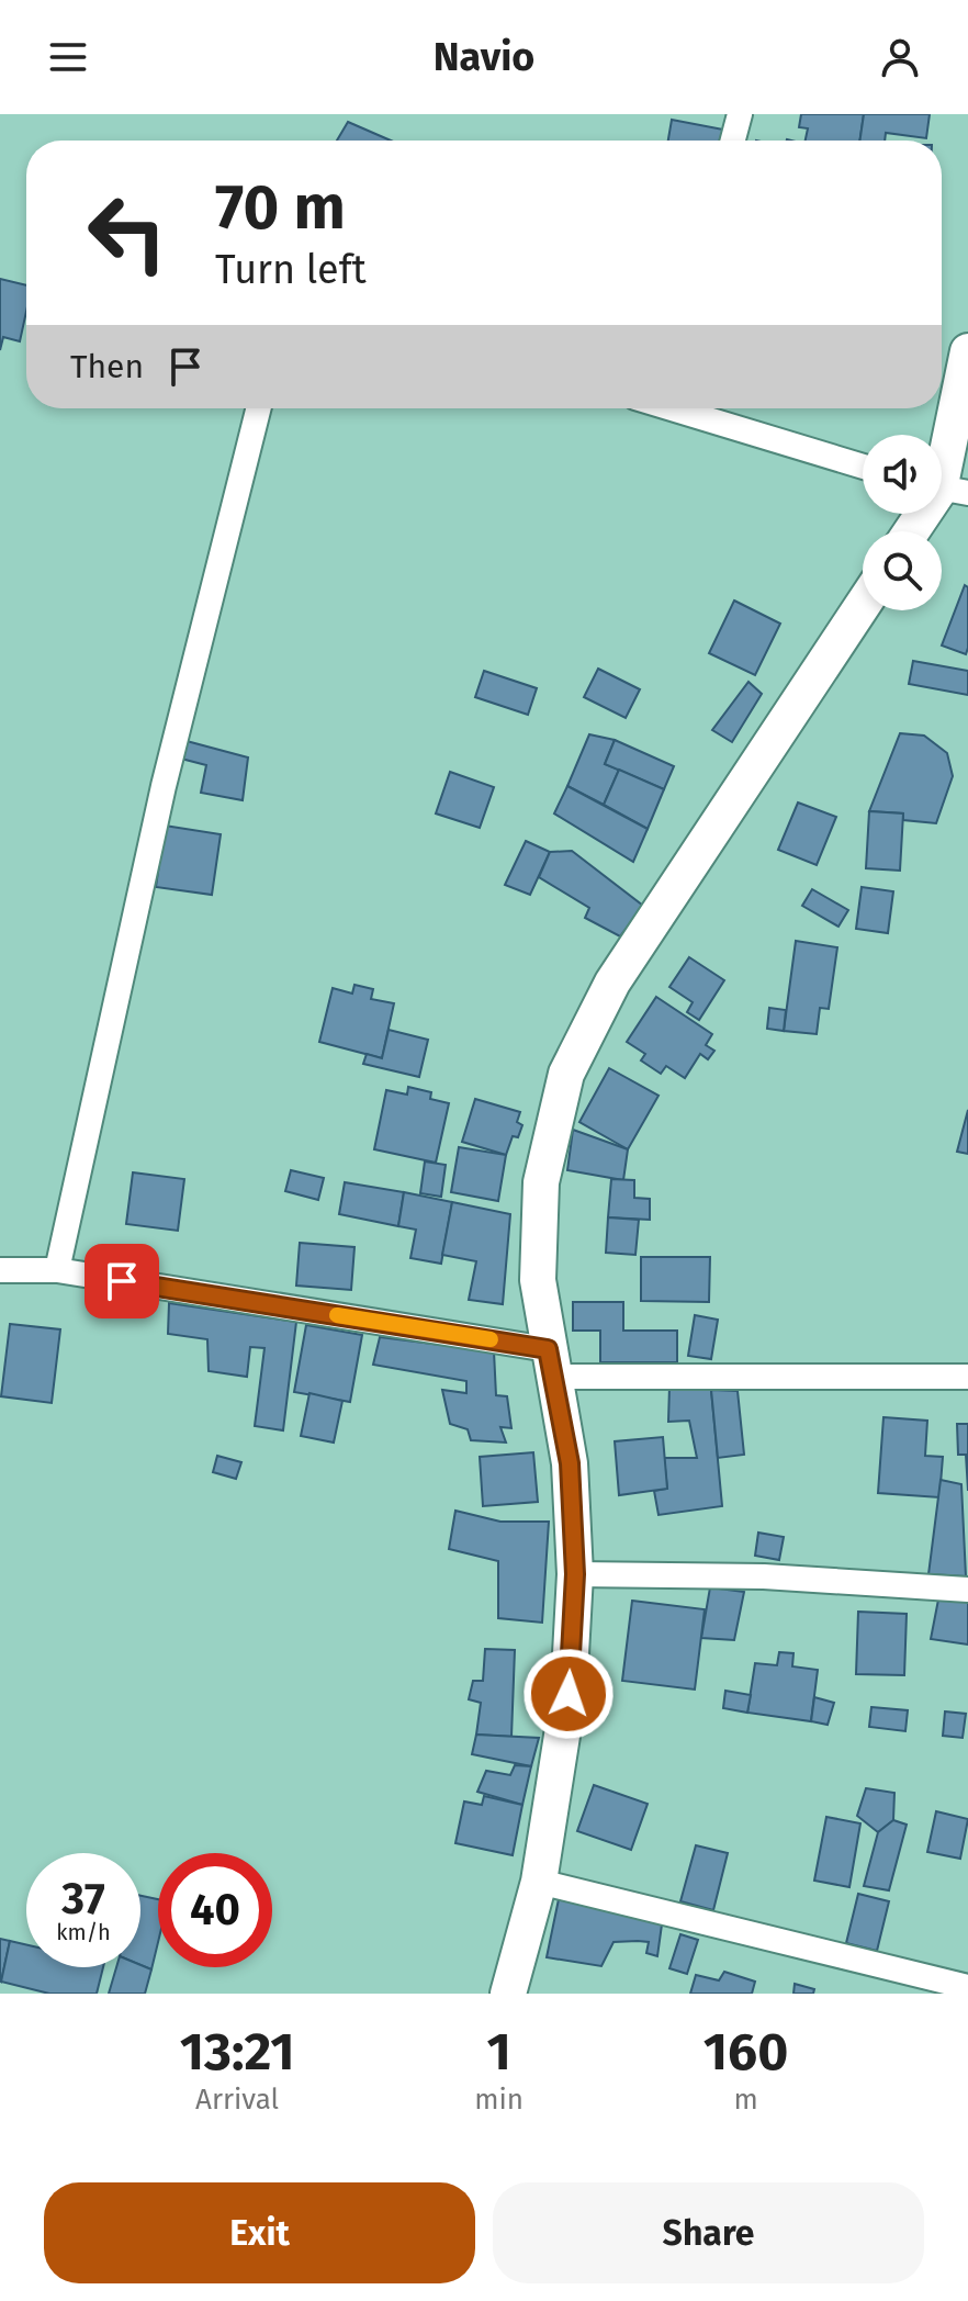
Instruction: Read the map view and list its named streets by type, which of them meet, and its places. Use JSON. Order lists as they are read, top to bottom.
{
  "page": {
    "header": "Navio",
    "turn": ["70 m", "Turn left"],
    "then": "Then",
    "speed": "37 km/h",
    "limit": "40",
    "eta": [
      "13:21",
      "Arrival",
      "1",
      "min",
      "160",
      "m"
    ],
    "buttons": ["Exit", "Share"]
  }
}
